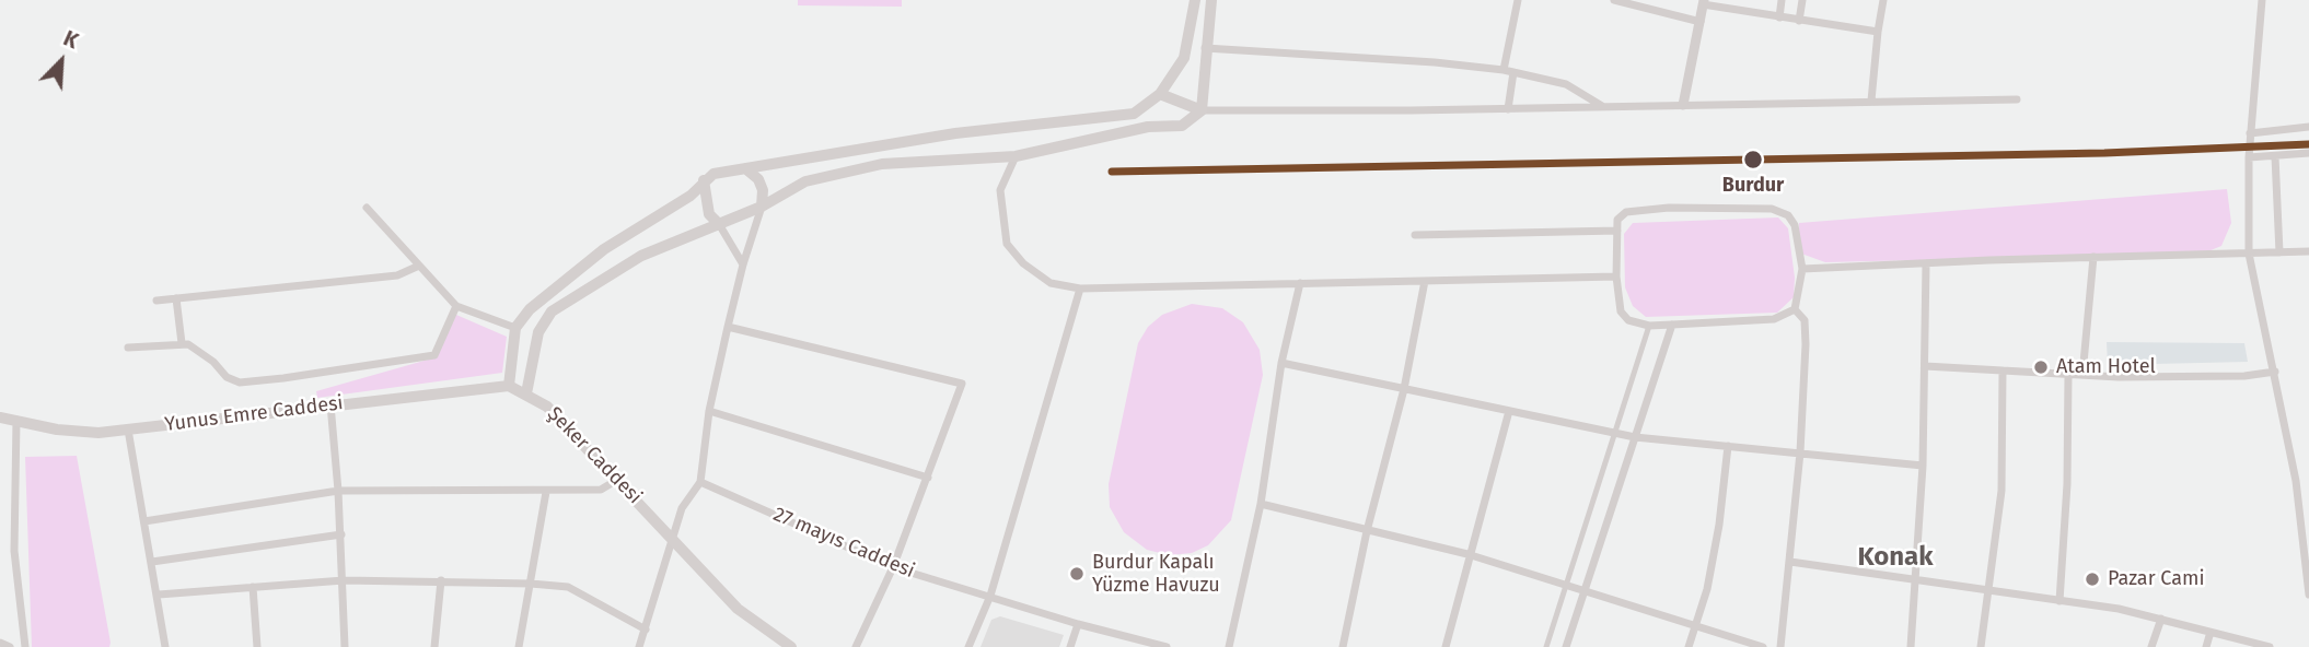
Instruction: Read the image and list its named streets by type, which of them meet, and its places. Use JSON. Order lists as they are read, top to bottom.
{
  "streets": {
    "main road": ["Yunus Emre Caddesi", "Şeker Caddesi"],
    "street": ["27 mayıs Caddesi"]
  },
  "crossings": [
    ["Yunus Emre Caddesi", "Şeker Caddesi"]
  ],
  "districts": ["Konak"],
  "places": [
    "Burdur",
    "Atam Hotel",
    "Burdur Kapalı Yüzme Havuzu",
    "Pazar Cami"
  ],
  "north": "top right"
}
